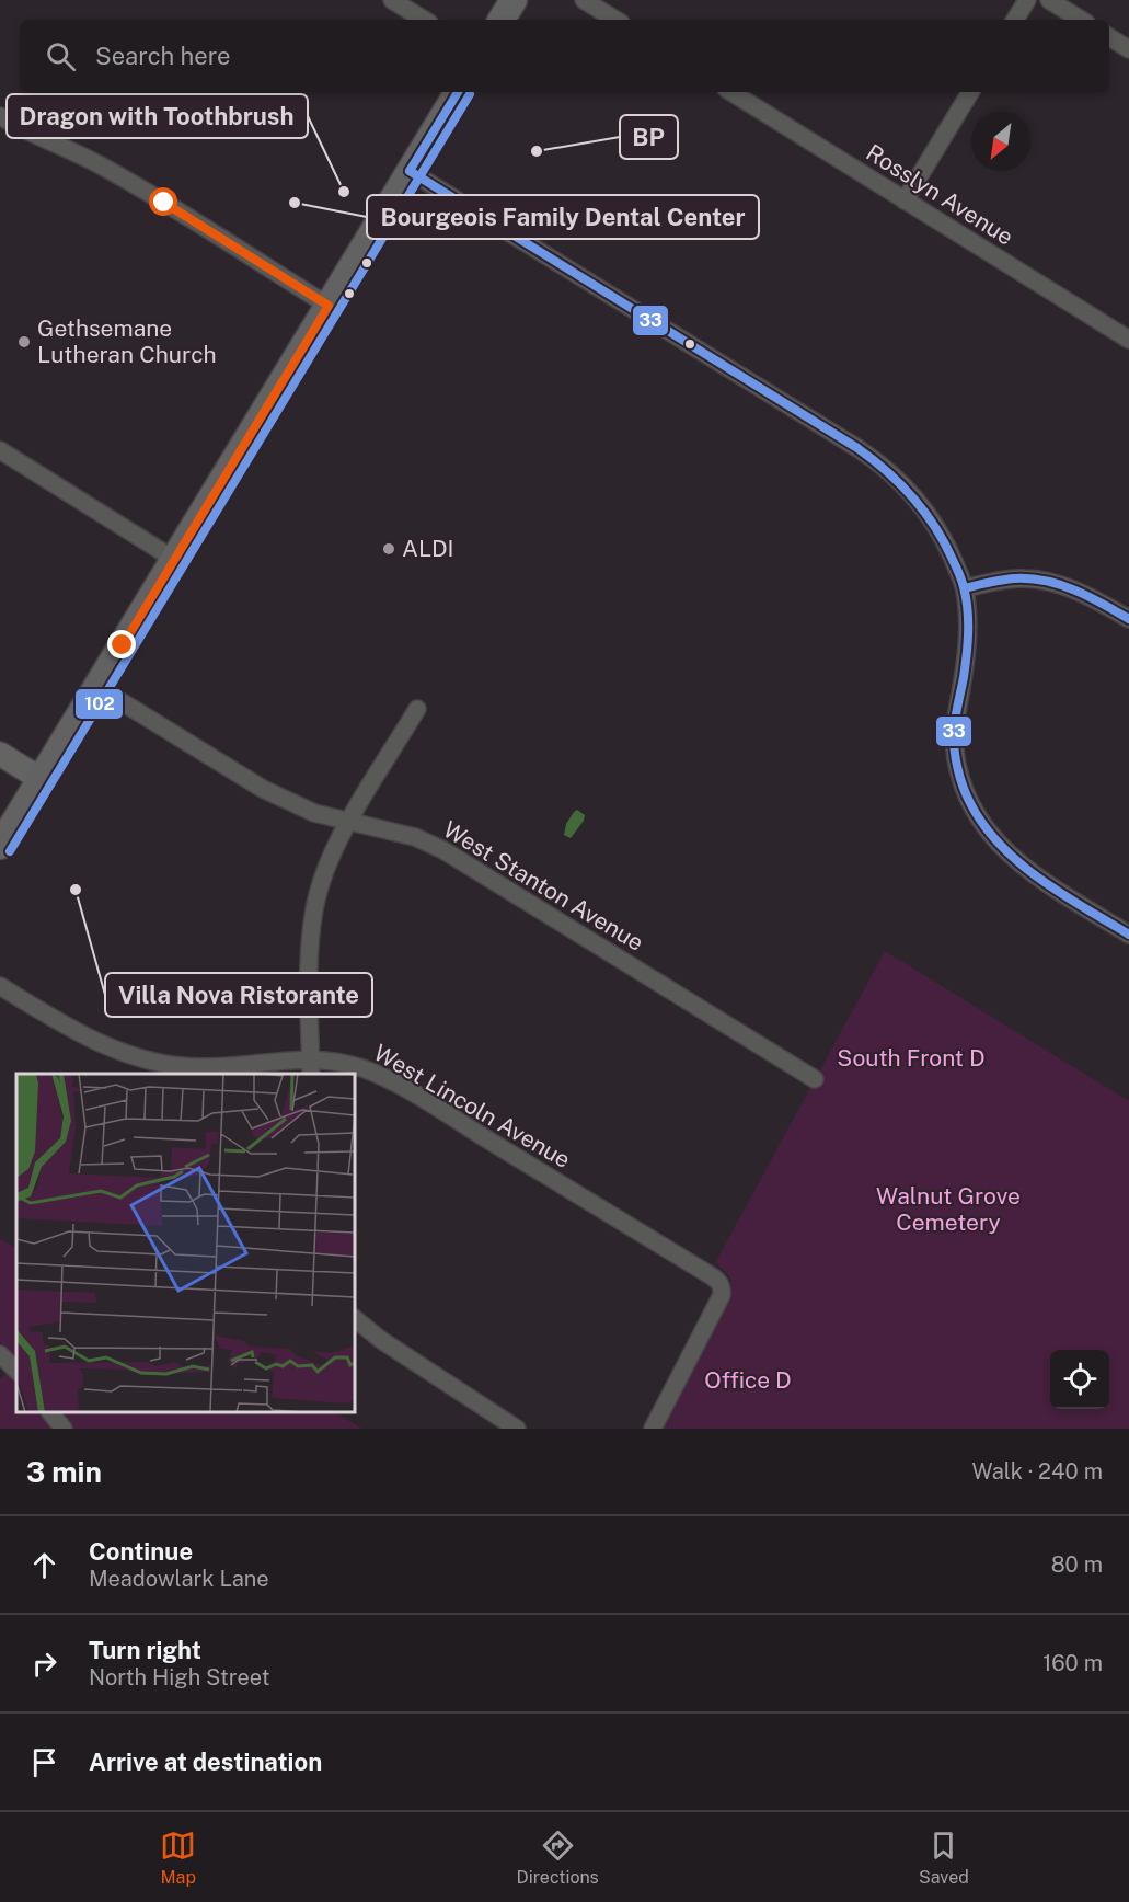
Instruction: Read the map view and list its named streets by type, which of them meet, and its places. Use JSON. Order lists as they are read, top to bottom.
{
  "streets": {
    "street": ["Rosslyn Avenue", "West Stanton Avenue", "West Lincoln Avenue"]
  },
  "parks": ["South Front D", "Walnut Grove Cemetery", "Office D"],
  "places": [
    "BP",
    "Dragon with Toothbrush",
    "Bourgeois Family Dental Center",
    "Gethsemane Lutheran Church",
    "ALDI",
    "Villa Nova Ristorante"
  ],
  "lines": ["transit line 33", "transit line 102"],
  "north": "bottom left",
  "page": {
    "search": "Search here",
    "heading": ["3 min", "Walk · 240 m"],
    "list": [
      ["Continue", "Meadowlark Lane", "80 m"],
      ["Turn right", "North High Street", "160 m"],
      "Arrive at destination"
    ],
    "nav": ["Map", "Directions", "Saved"]
  }
}
